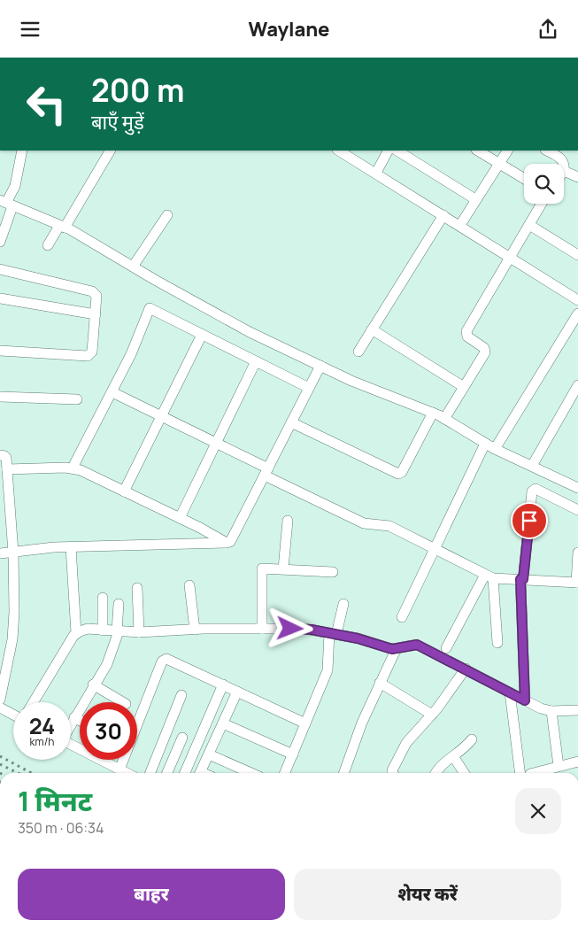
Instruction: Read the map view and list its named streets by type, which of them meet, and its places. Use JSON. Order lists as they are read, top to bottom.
{
  "page": {
    "header": "Waylane",
    "turn": ["200 m", "बाएँ मुड़ें"],
    "speed": "24 km/h",
    "limit": "30",
    "heading": ["1 मिनट", "350 m · 06:34"],
    "buttons": ["बाहर", "शेयर करें"]
  }
}
